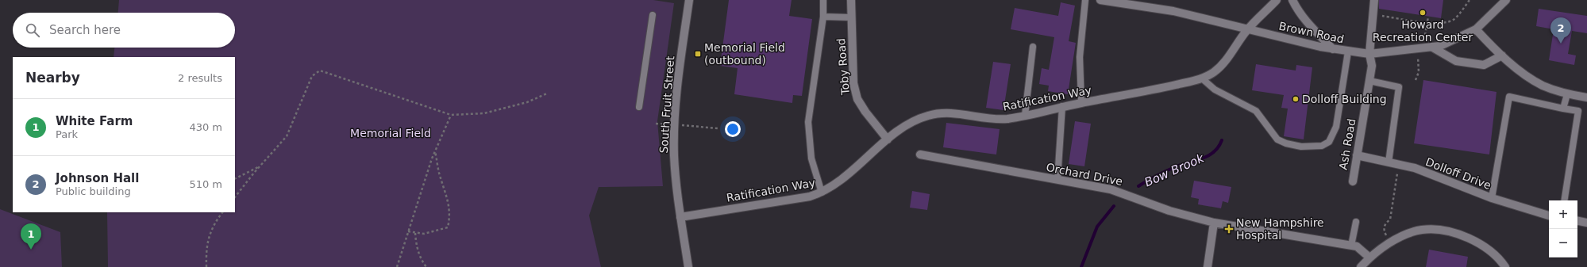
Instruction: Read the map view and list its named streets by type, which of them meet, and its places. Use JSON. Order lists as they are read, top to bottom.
{
  "streets": {
    "street": [
      "Brown Road",
      "Toby Road",
      "Ratification Way",
      "South Fruit Street",
      "Ash Road",
      "Dolloff Drive",
      "Orchard Drive"
    ]
  },
  "crossings": [
    ["Brown Road", "Ratification Way"],
    ["Brown Road", "Ash Road"],
    ["Toby Road", "Ratification Way"],
    ["Ratification Way", "South Fruit Street"],
    ["Ash Road", "Dolloff Drive"]
  ],
  "water": ["Bow Brook"],
  "parks": ["Memorial Field"],
  "places": {
    "other": ["Howard Recreation Center", "Dolloff Building"],
    "transit": ["Memorial Field (outbound)"],
    "health": ["New Hampshire Hospital"]
  },
  "page": {
    "search": "Search here",
    "pins": ["2", "1"],
    "heading": ["Nearby", "2 results"],
    "list": [
      {
        "mark": "1",
        "name": "White Farm",
        "note": "Park",
        "value": "430 m"
      },
      {
        "mark": "2",
        "name": "Johnson Hall",
        "note": "Public building",
        "value": "510 m"
      }
    ],
    "map_buttons": ["+", "−"]
  }
}
